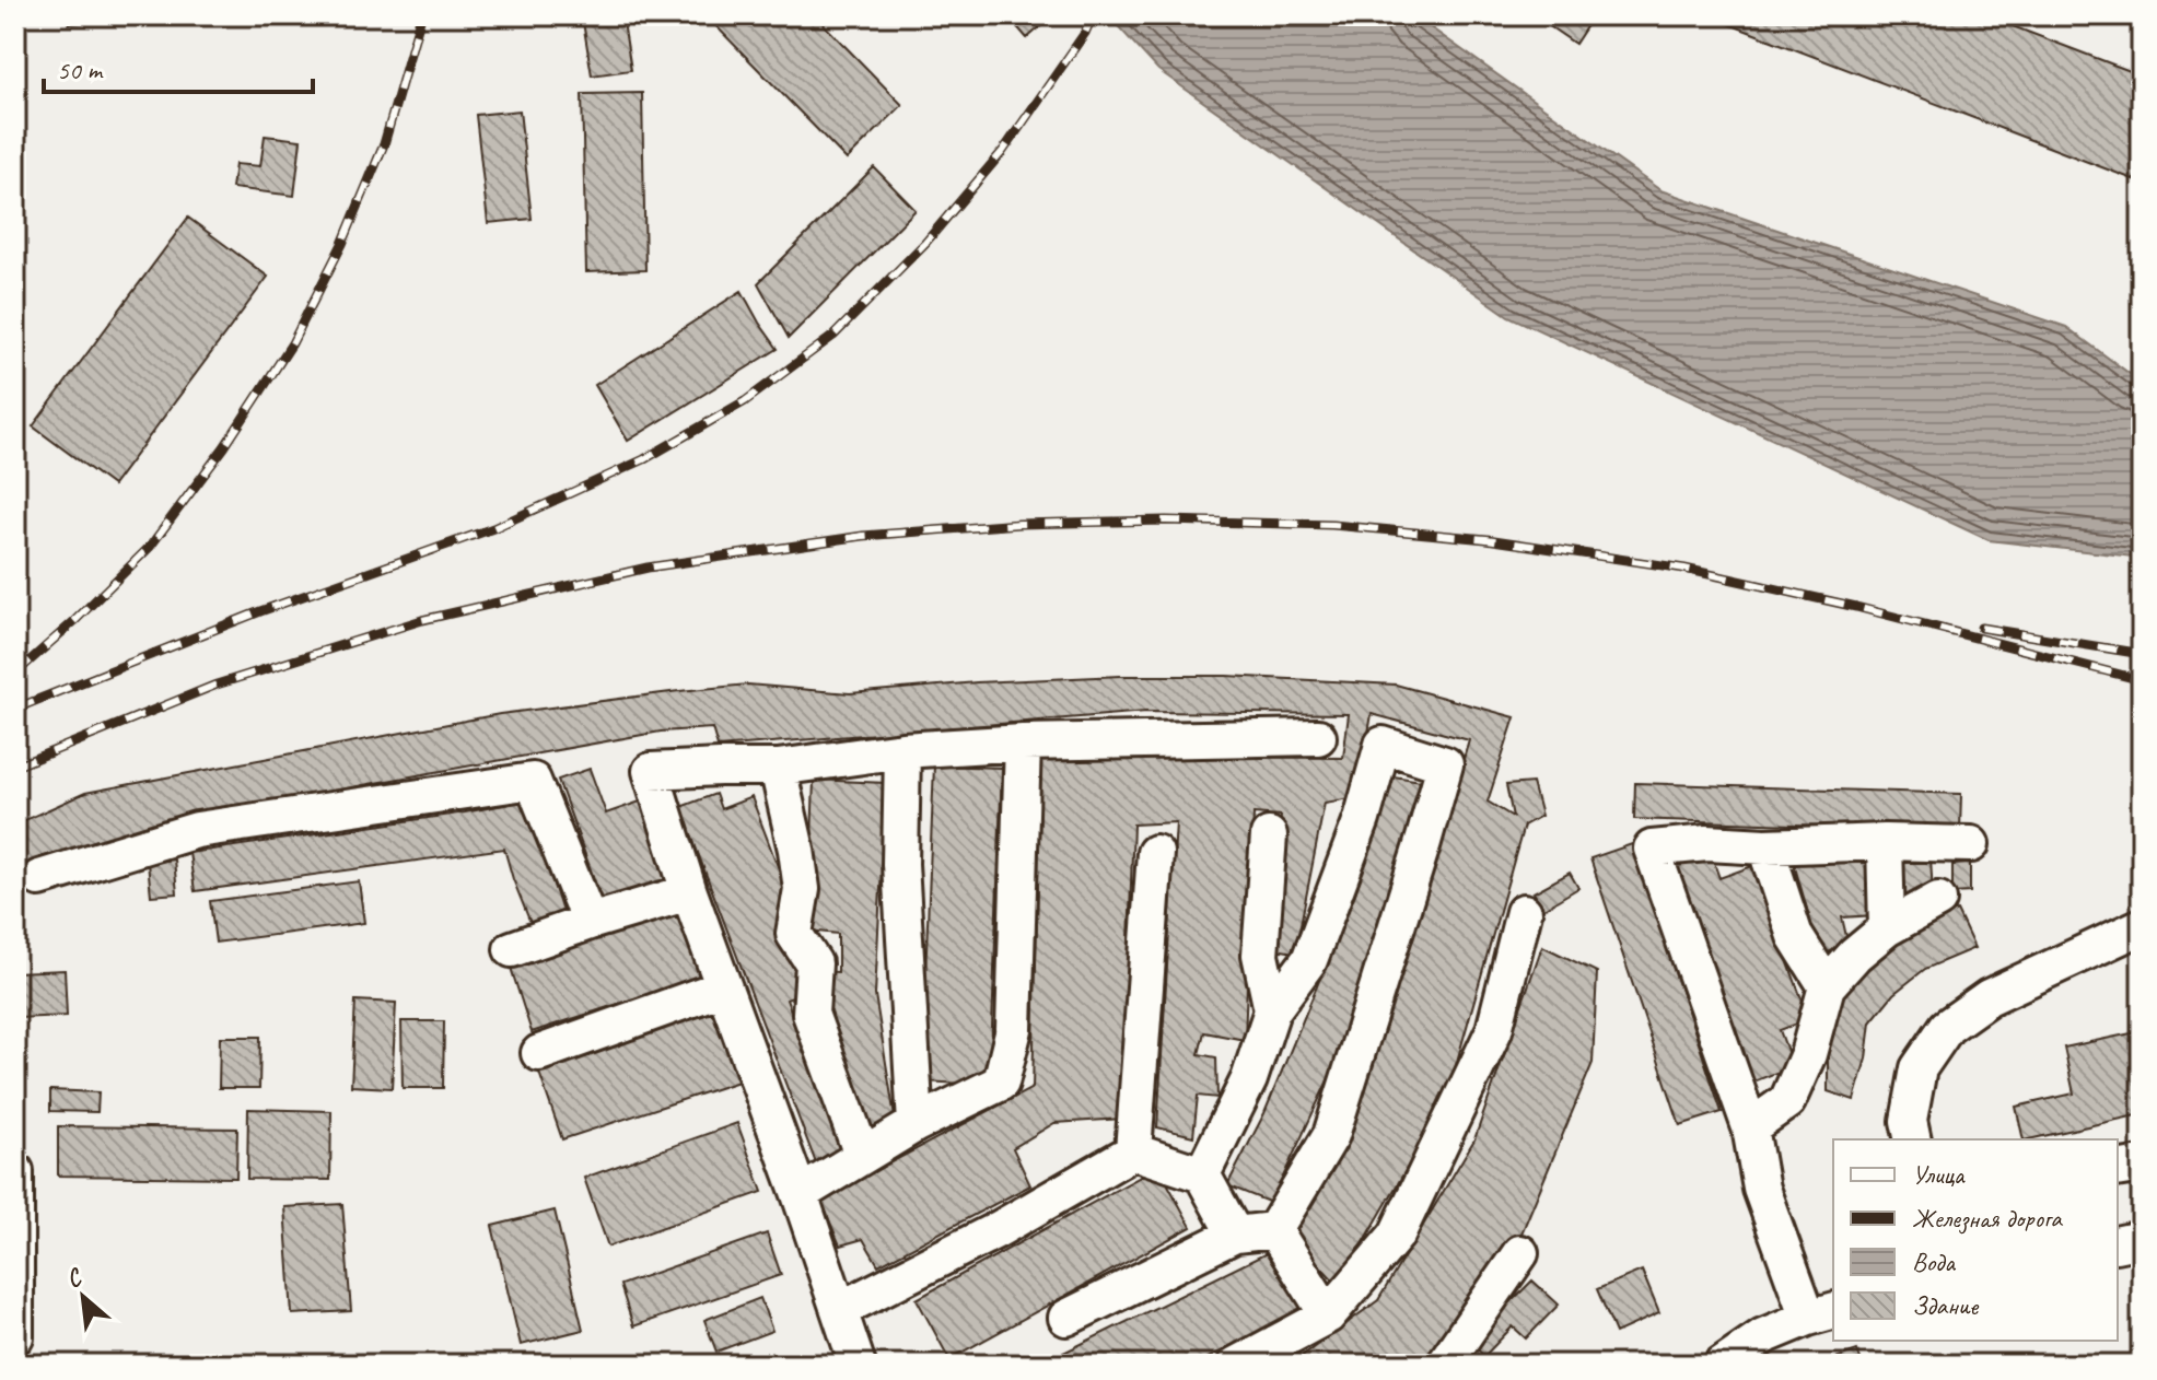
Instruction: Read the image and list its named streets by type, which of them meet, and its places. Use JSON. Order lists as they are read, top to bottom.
{
  "legend": [
    "Улица",
    "Железная дорога",
    "Вода",
    "Здание"
  ],
  "scale_bar": "50 m",
  "north": "top left"
}
